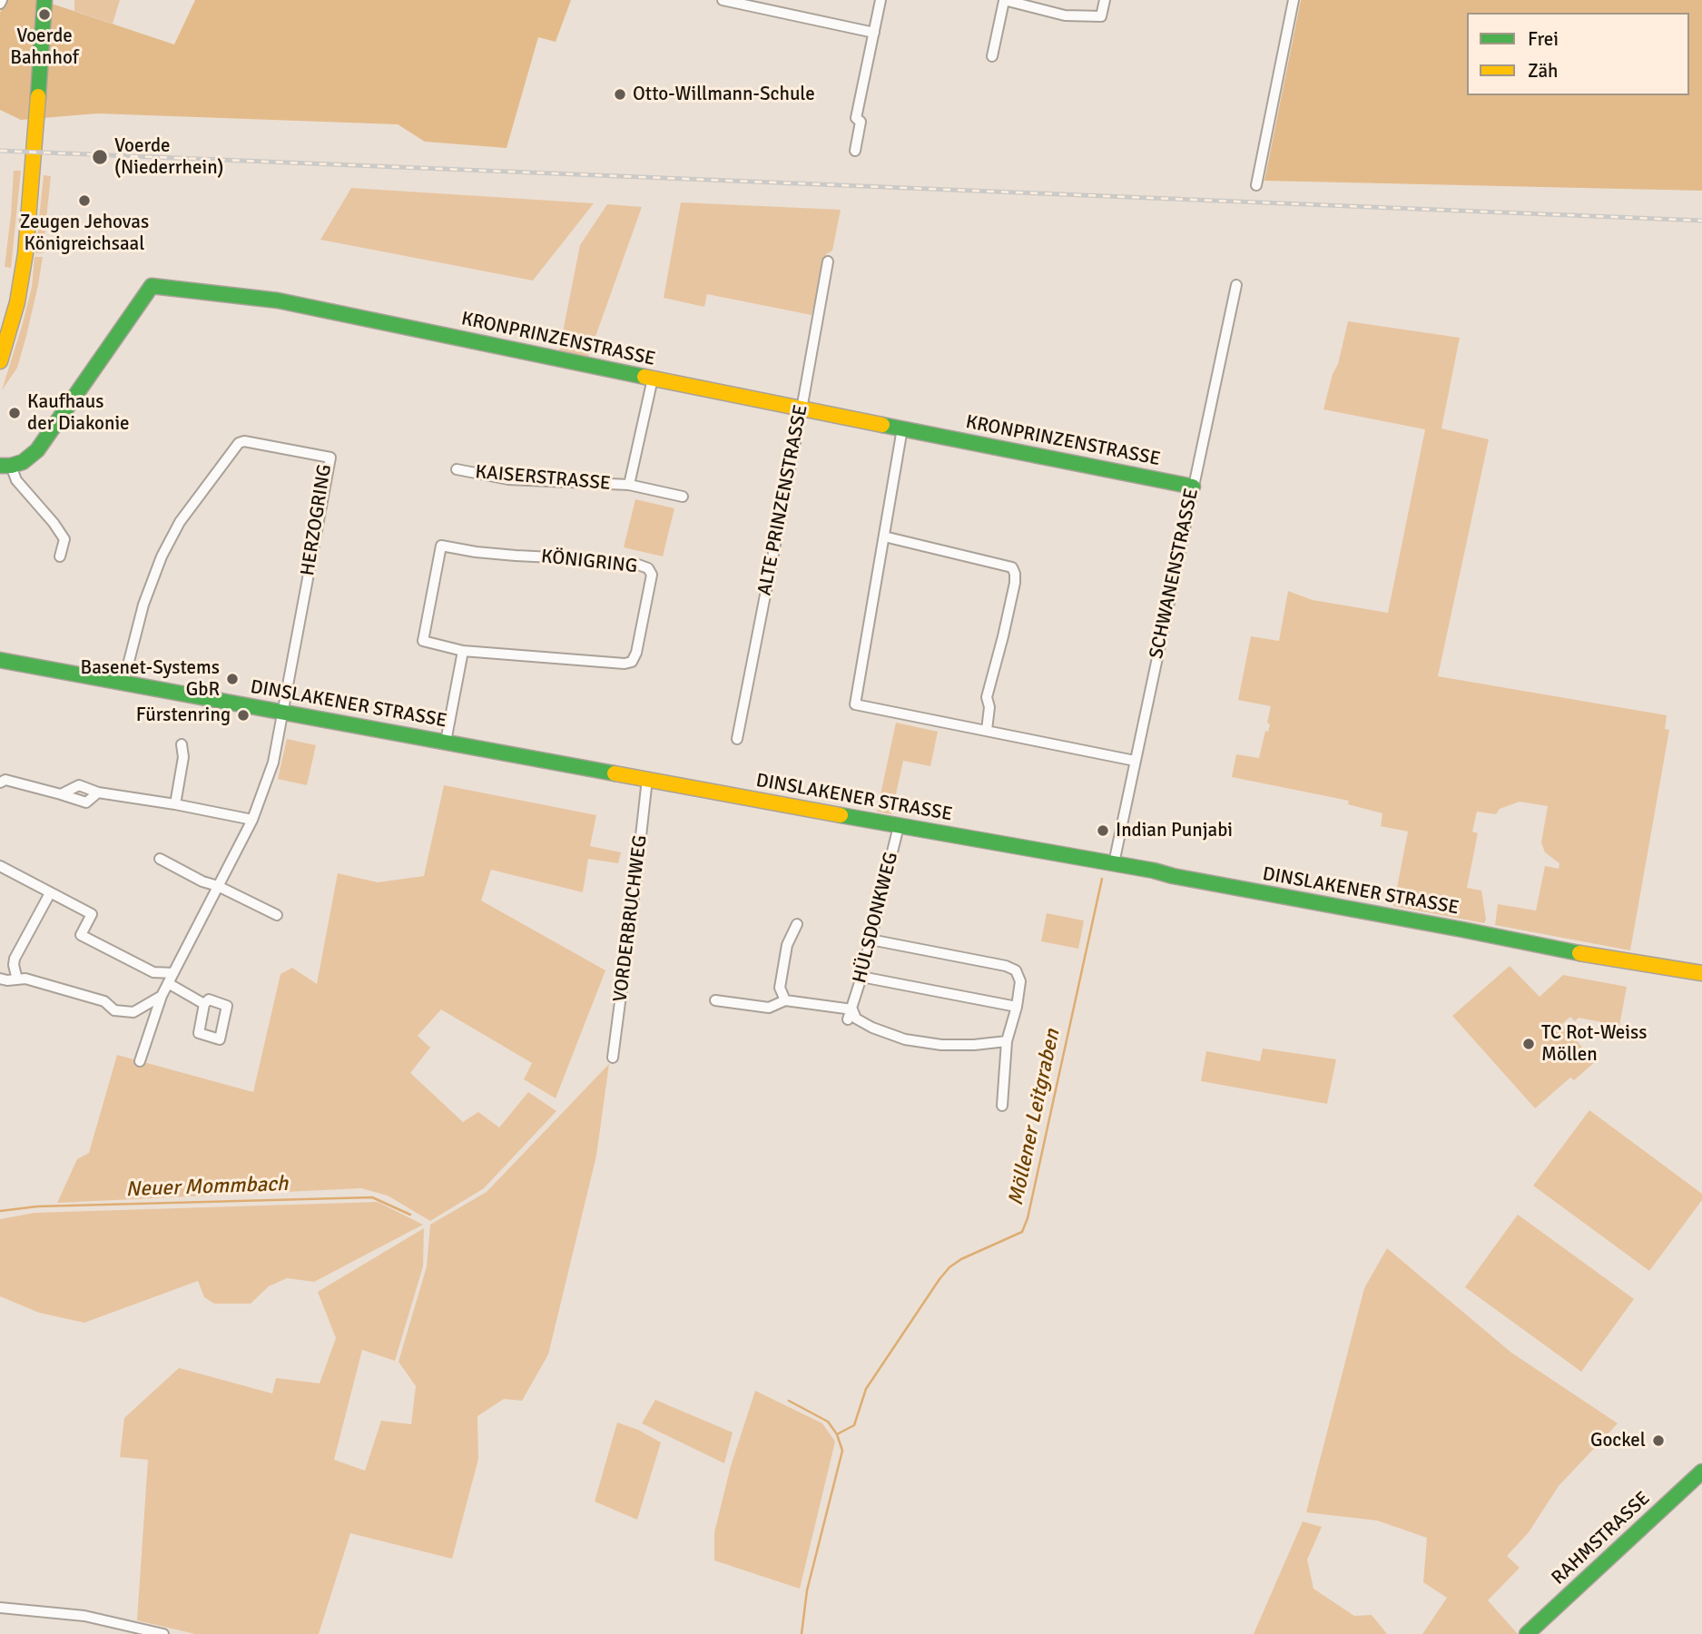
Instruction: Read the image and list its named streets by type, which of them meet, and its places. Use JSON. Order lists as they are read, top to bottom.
{
  "streets": {
    "main road": ["KRONPRINZENSTRASSE", "DINSLAKENER STRASSE", "RAHMSTRASSE"],
    "street": [
      "KAISERSTRASSE",
      "ALTE PRINZENSTRASSE",
      "HERZOGRING",
      "KÖNIGRING",
      "SCHWANENSTRASSE",
      "HÜLSDONKWEG",
      "VORDERBRUCHWEG"
    ]
  },
  "crossings": [
    ["KRONPRINZENSTRASSE", "KAISERSTRASSE"],
    ["KRONPRINZENSTRASSE", "ALTE PRINZENSTRASSE"],
    ["KRONPRINZENSTRASSE", "SCHWANENSTRASSE"],
    ["HERZOGRING", "DINSLAKENER STRASSE"],
    ["SCHWANENSTRASSE", "DINSLAKENER STRASSE"],
    ["DINSLAKENER STRASSE", "HÜLSDONKWEG"],
    ["DINSLAKENER STRASSE", "VORDERBRUCHWEG"]
  ],
  "water": ["Möllener Leitgraben", "Neuer Mommbach"],
  "places": [
    "Voerde Bahnhof",
    "Otto-Willmann-Schule",
    "Voerde (Niederrhein)",
    "Zeugen Jehovas Königreichsaal",
    "Kaufhaus der Diakonie",
    "Basenet-Systems GbR",
    "Fürstenring",
    "Indian Punjabi",
    "TC Rot-Weiss Möllen",
    "Gockel"
  ],
  "legend": ["Frei", "Zäh"]
}
